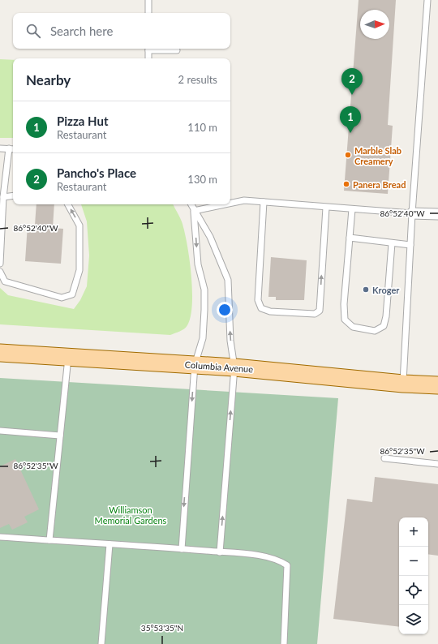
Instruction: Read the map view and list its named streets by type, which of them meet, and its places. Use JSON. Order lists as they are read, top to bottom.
{
  "streets": {
    "main road": ["Columbia Avenue"]
  },
  "parks": ["Williamson Memorial Gardens"],
  "places": ["Marble Slab Creamery", "Panera Bread", "Kroger"],
  "north": "right",
  "page": {
    "search": "Search here",
    "heading": ["Nearby", "2 results"],
    "pins": ["2", "1"],
    "list": [
      {
        "mark": "1",
        "name": "Pizza Hut",
        "note": "Restaurant",
        "value": "110 m"
      },
      {
        "mark": "2",
        "name": "Pancho's Place",
        "note": "Restaurant",
        "value": "130 m"
      }
    ],
    "map_buttons": ["+", "−"]
  },
  "coordinates": ["86°52'40\"W", "86°52'35\"W", "35°53'35\"N"]
}
